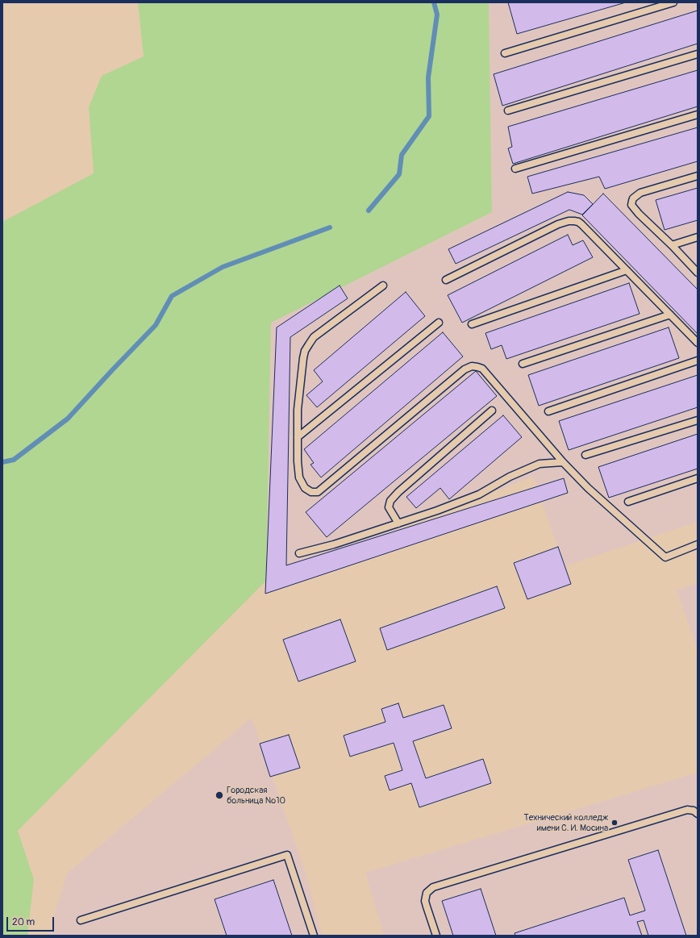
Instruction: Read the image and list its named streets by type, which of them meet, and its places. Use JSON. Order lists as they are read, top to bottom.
{
  "places": ["Городская больница №10", "Технический колледж имени С. И. Мосина"],
  "scale_bar": "20 m"
}
